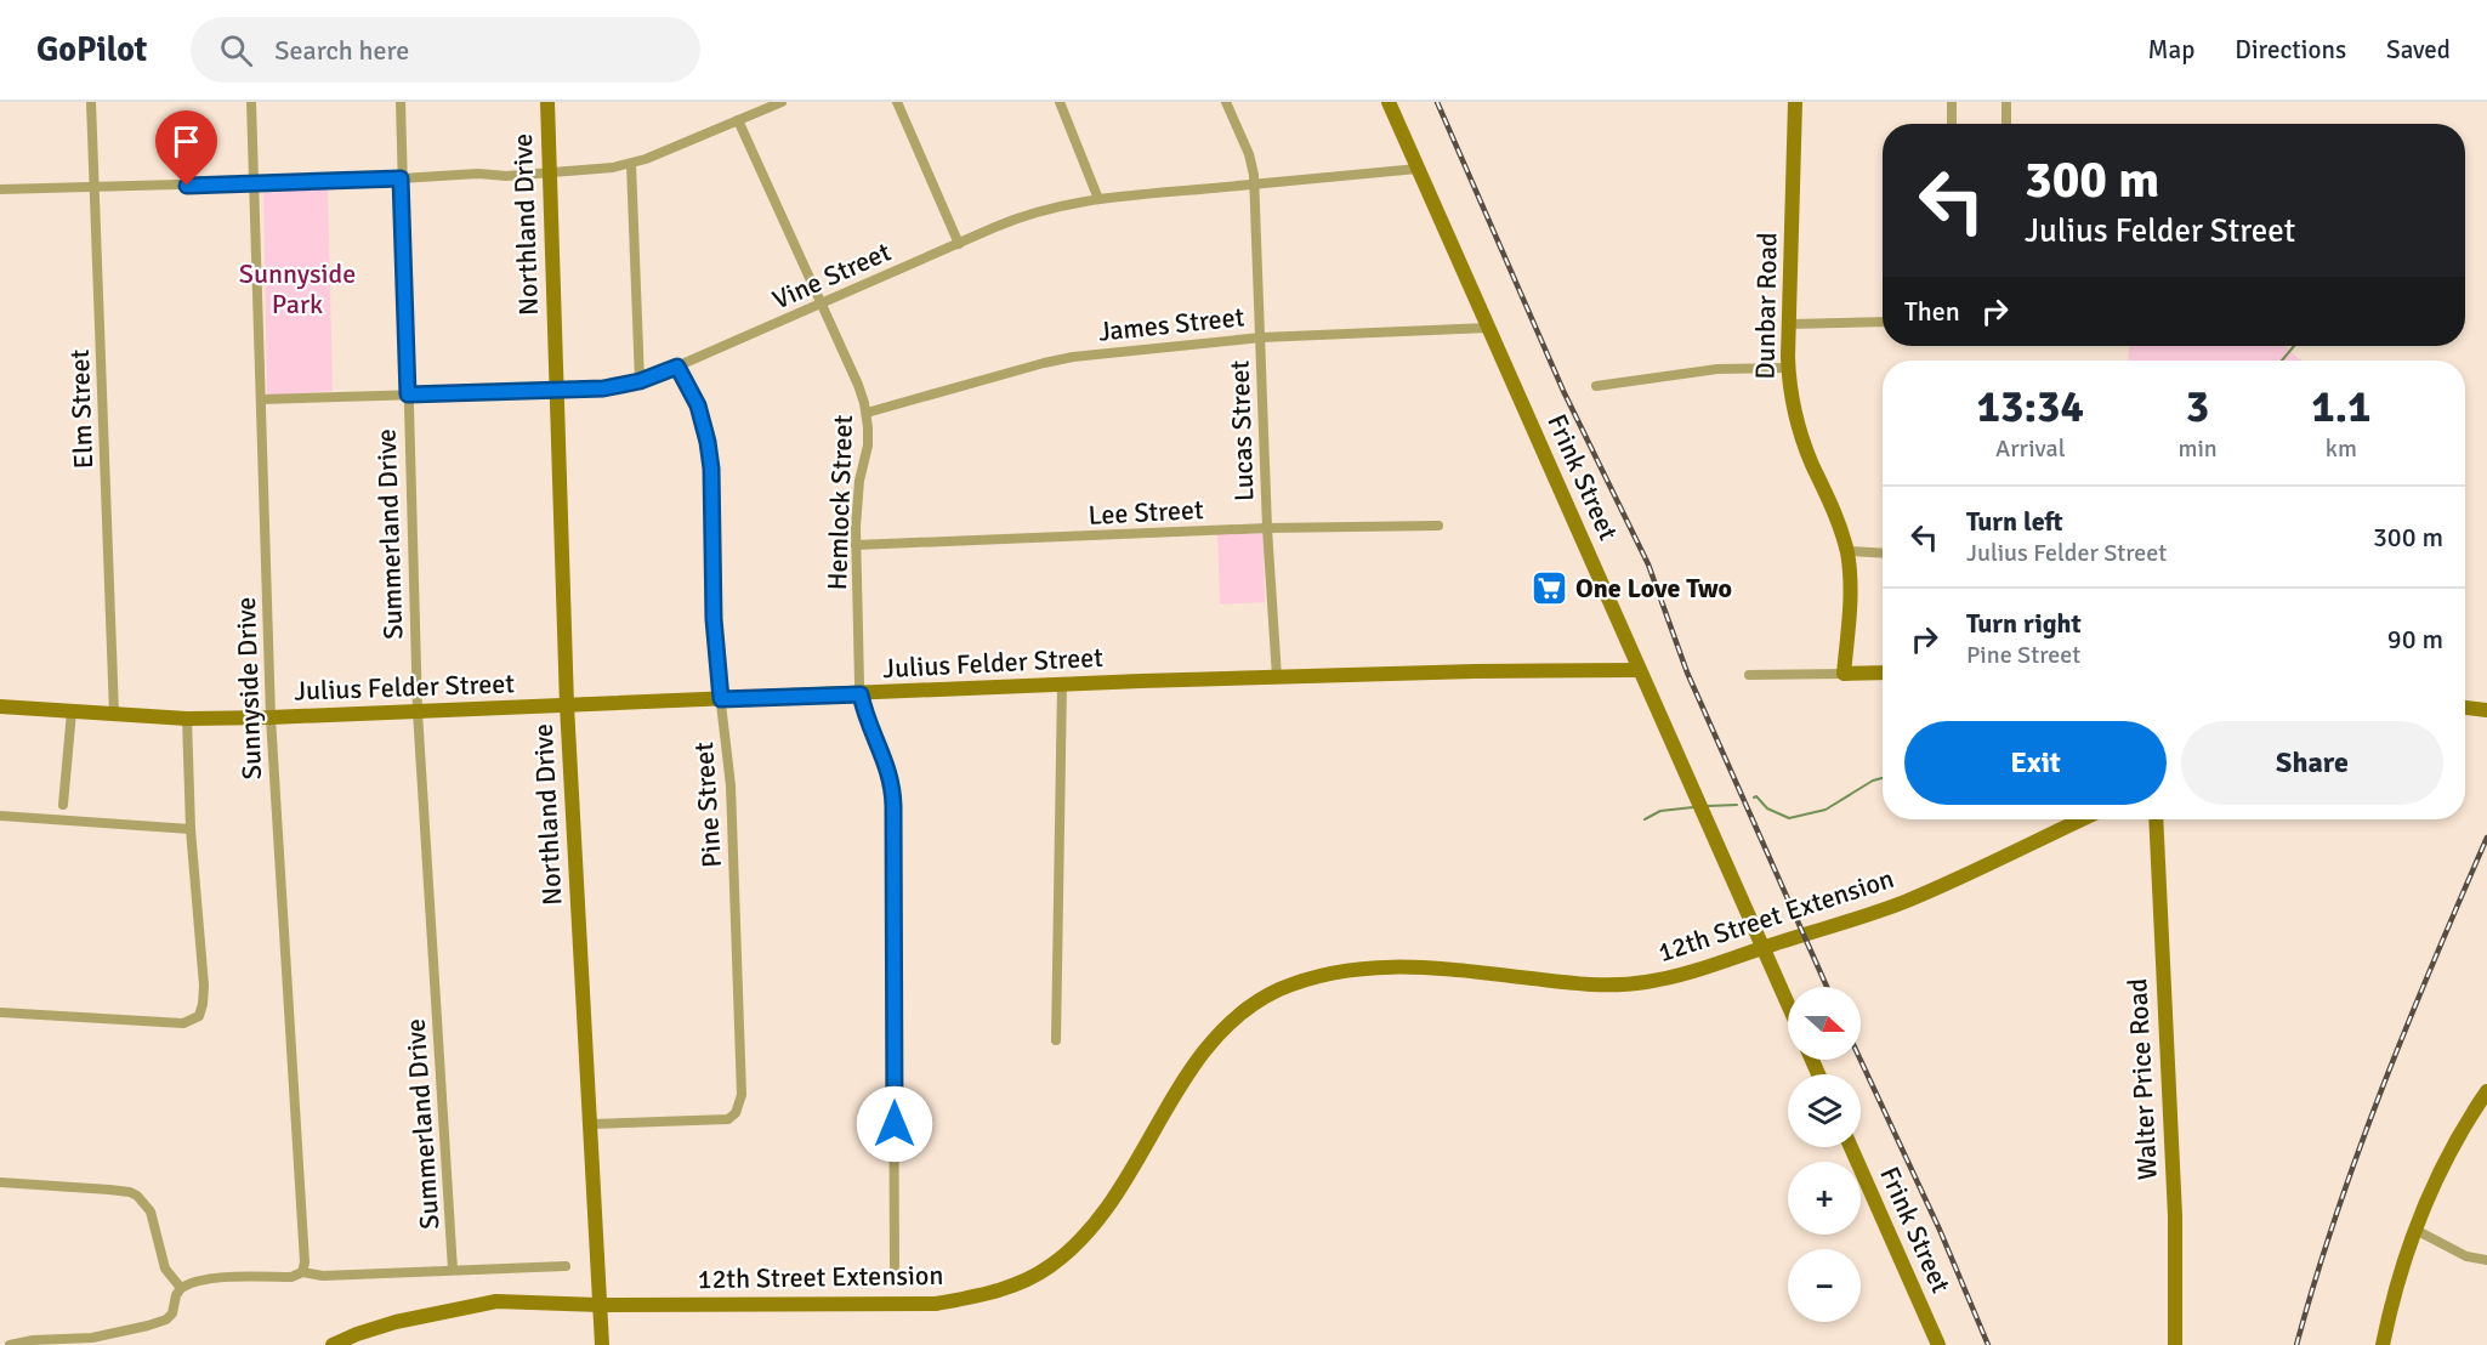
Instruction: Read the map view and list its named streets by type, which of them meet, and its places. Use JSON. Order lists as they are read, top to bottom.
{
  "streets": {
    "street": [
      "Northland Drive",
      "Vine Street",
      "Dunbar Road",
      "James Street",
      "Elm Street",
      "Lucas Street",
      "Frink Street",
      "Hemlock Street",
      "Lee Street",
      "Summerland Drive",
      "Julius Felder Street",
      "Sunnyside Drive",
      "Pine Street",
      "12th Street Extension",
      "Walter Price Road"
    ]
  },
  "crossings": [
    ["Northland Drive", "Vine Street"],
    ["Northland Drive", "Julius Felder Street"],
    ["Northland Drive", "Pine Street"],
    ["Northland Drive", "12th Street Extension"],
    ["Vine Street", "Lucas Street"],
    ["Vine Street", "Frink Street"],
    ["Vine Street", "Hemlock Street"],
    ["Vine Street", "Summerland Drive"],
    ["Vine Street", "Sunnyside Drive"],
    ["Vine Street", "Pine Street"],
    ["James Street", "Lucas Street"],
    ["James Street", "Frink Street"],
    ["James Street", "Hemlock Street"],
    ["Elm Street", "Julius Felder Street"],
    ["Lucas Street", "Lee Street"],
    ["Lucas Street", "Julius Felder Street"],
    ["Frink Street", "Julius Felder Street"],
    ["Frink Street", "12th Street Extension"],
    ["Hemlock Street", "Lee Street"],
    ["Hemlock Street", "Julius Felder Street"],
    ["Summerland Drive", "Julius Felder Street"],
    ["Julius Felder Street", "Sunnyside Drive"],
    ["Julius Felder Street", "Pine Street"]
  ],
  "parks": ["Sunnyside Park"],
  "places": {
    "supermarket": ["One Love Two"]
  },
  "north": "right",
  "page": {
    "header": "GoPilot",
    "search": "Search here",
    "nav": ["Map", "Directions", "Saved"],
    "turn": ["300 m", "Julius Felder Street"],
    "then": "Then",
    "eta": [
      "13:34",
      "Arrival",
      "3",
      "min",
      "1.1",
      "km"
    ],
    "list": [
      {
        "name": "Turn left",
        "note": "Julius Felder Street",
        "value": "300 m"
      },
      {
        "name": "Turn right",
        "note": "Pine Street",
        "value": "90 m"
      }
    ],
    "buttons": ["Exit", "Share"],
    "map_buttons": ["+", "−"]
  }
}
